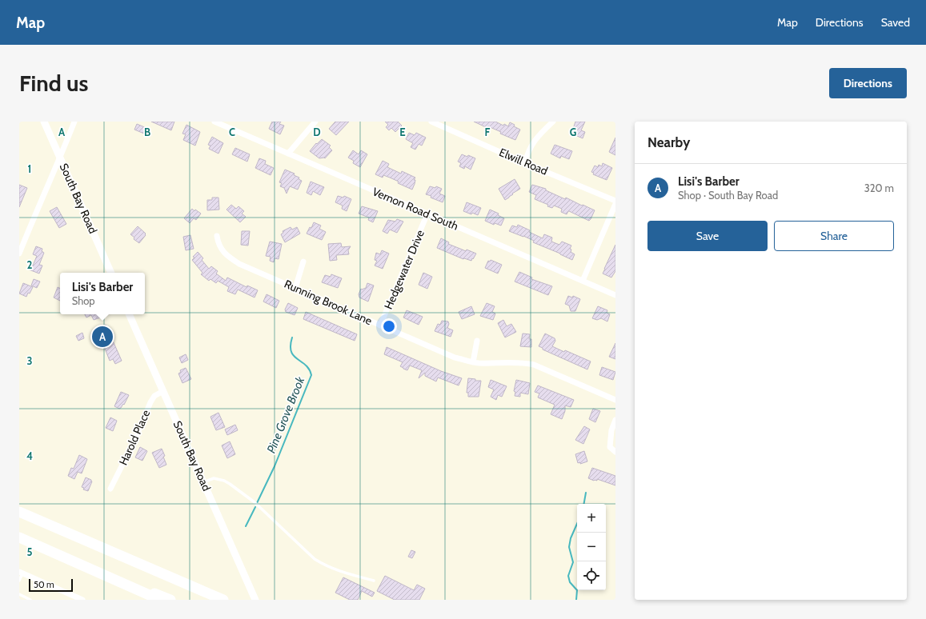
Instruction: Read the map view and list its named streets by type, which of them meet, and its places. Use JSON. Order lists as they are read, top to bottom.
{
  "streets": {
    "street": [
      "Elwill Road",
      "South Bay Road",
      "Vernon Road South",
      "Hedgewater Drive",
      "Running Brook Lane",
      "Harold Place"
    ]
  },
  "crossings": [
    ["South Bay Road", "Harold Place"],
    ["Vernon Road South", "Hedgewater Drive"],
    ["Hedgewater Drive", "Running Brook Lane"]
  ],
  "water": ["Pine Grove Brook"],
  "scale_bar": "50 m",
  "page": {
    "header": "Map",
    "nav": ["Map", "Directions", "Saved"],
    "buttons": [
      "Directions",
      ["Save", "Share"]
    ],
    "title": "Find us",
    "heading": "Nearby",
    "list": [
      {
        "mark": "A",
        "name": "Lisi's Barber",
        "note": "Shop · South Bay Road",
        "value": "320 m"
      }
    ],
    "popup": ["Lisi's Barber", "Shop"],
    "pins": "A",
    "map_buttons": ["+", "−"],
    "scale": "50 m"
  },
  "grid": {
    "columns": [
      "A",
      "B",
      "C",
      "D",
      "E",
      "F",
      "G"
    ],
    "rows": [
      "1",
      "2",
      "3",
      "4",
      "5"
    ]
  }
}
